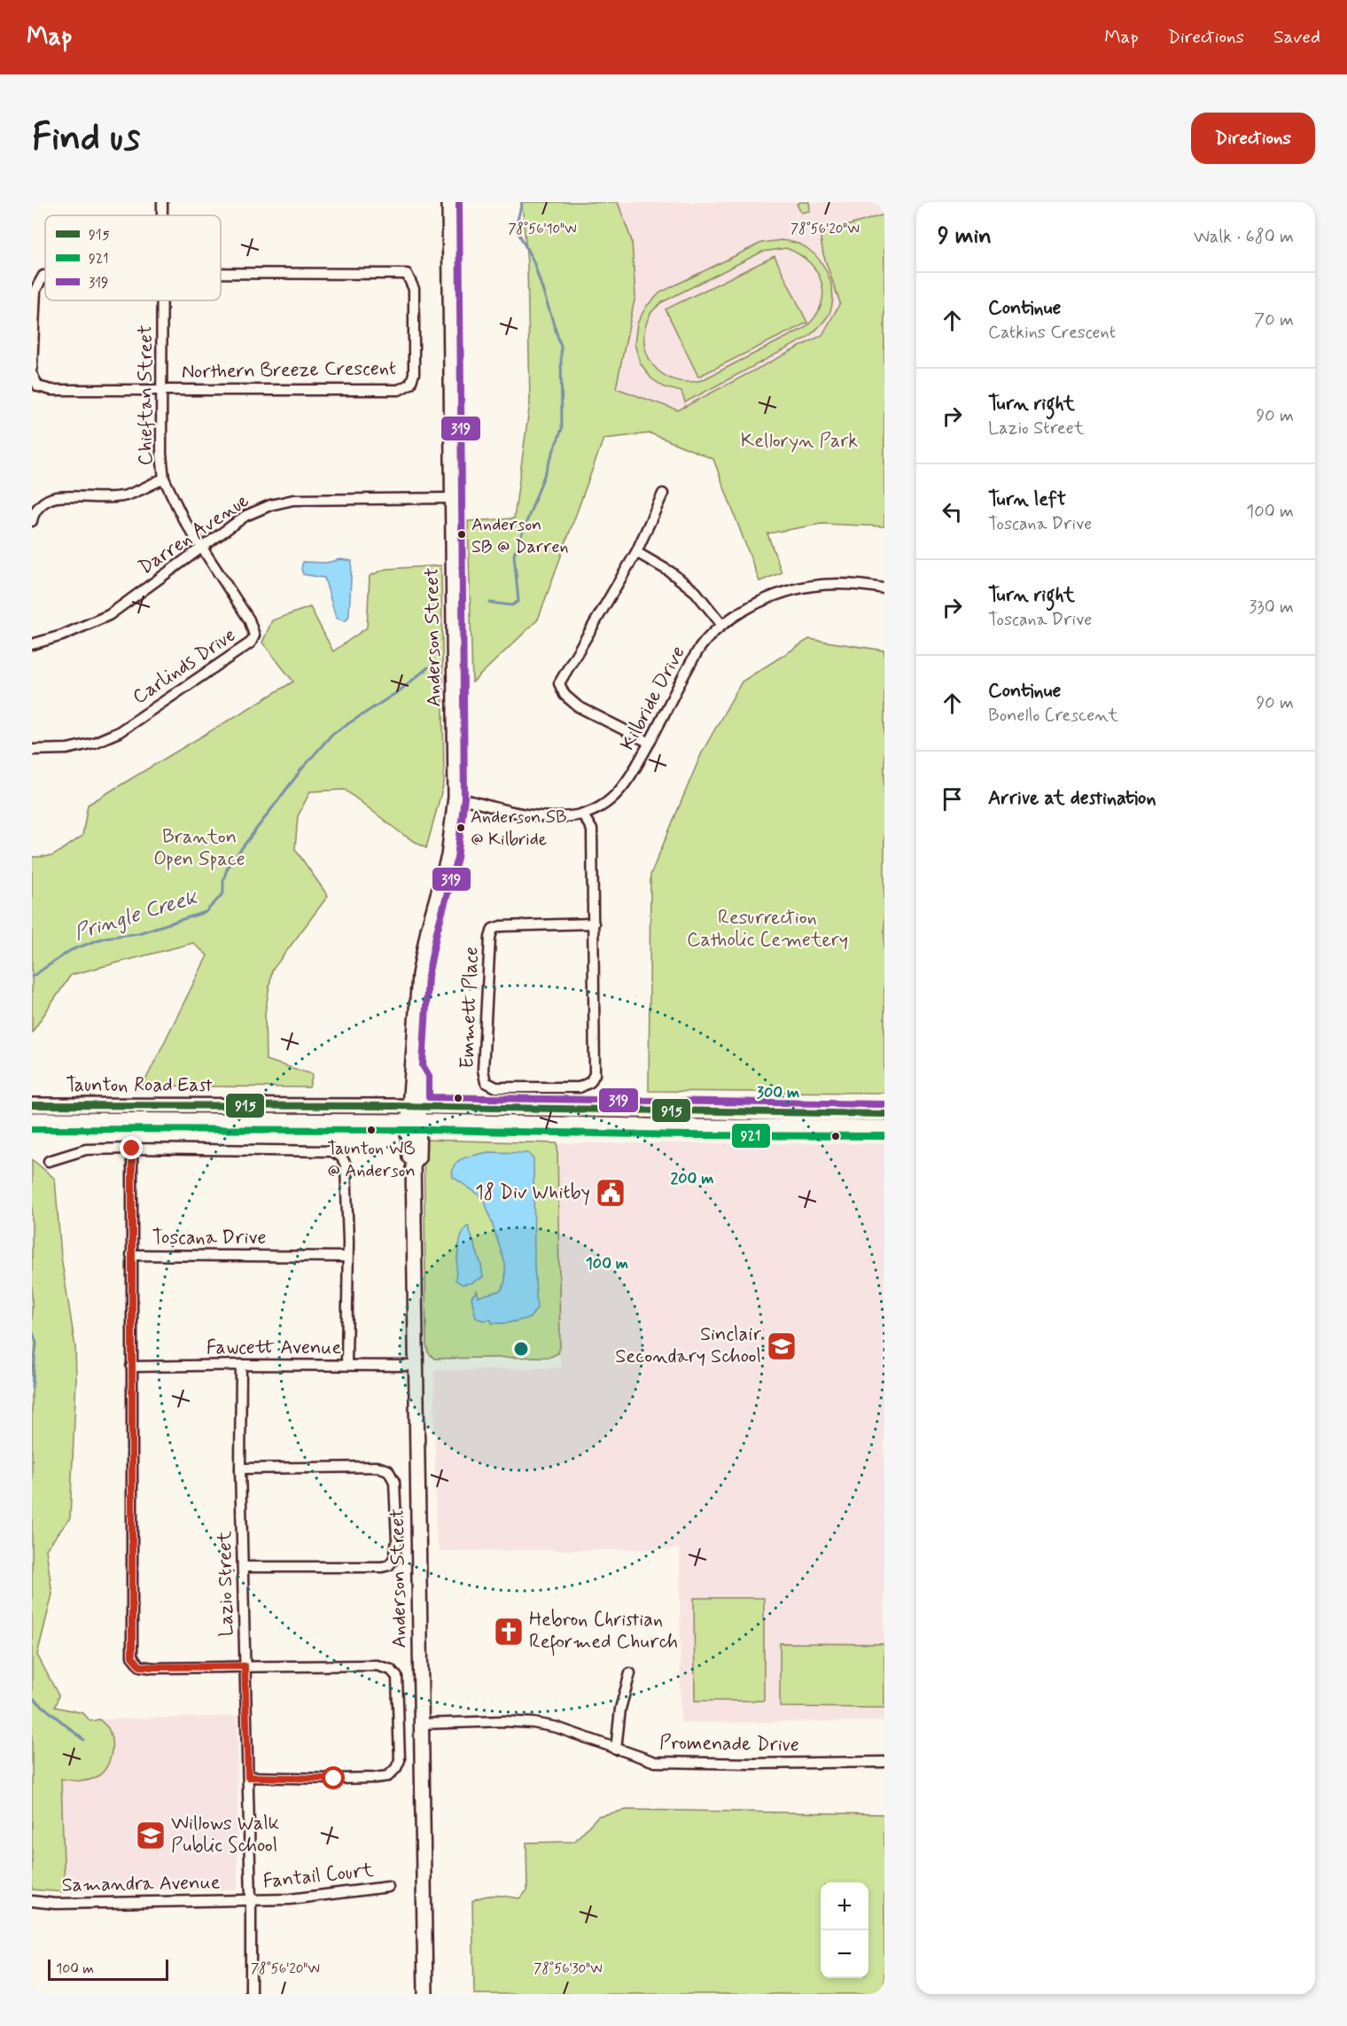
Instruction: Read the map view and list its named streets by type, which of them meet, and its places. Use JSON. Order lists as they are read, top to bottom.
{
  "streets": {
    "street": [
      "Northern Breeze Crescent",
      "Chieftan Street",
      "Darren Avenue",
      "Anderson Street",
      "Carlinds Drive",
      "Kilbride Drive",
      "Emmett Place",
      "Taunton Road East",
      "Toscana Drive",
      "Fawcett Avenue",
      "Lazio Street",
      "Promenade Drive",
      "Fantail Court",
      "Samandra Avenue"
    ]
  },
  "crossings": [
    ["Northern Breeze Crescent", "Chieftan Street"],
    ["Chieftan Street", "Darren Avenue"],
    ["Chieftan Street", "Carlinds Drive"],
    ["Darren Avenue", "Anderson Street"],
    ["Darren Avenue", "Carlinds Drive"],
    ["Anderson Street", "Kilbride Drive"],
    ["Anderson Street", "Taunton Road East"],
    ["Anderson Street", "Fawcett Avenue"],
    ["Anderson Street", "Promenade Drive"],
    ["Kilbride Drive", "Emmett Place"],
    ["Toscana Drive", "Fawcett Avenue"],
    ["Toscana Drive", "Lazio Street"],
    ["Fawcett Avenue", "Lazio Street"],
    ["Lazio Street", "Fantail Court"],
    ["Lazio Street", "Samandra Avenue"],
    ["Fantail Court", "Samandra Avenue"]
  ],
  "water": ["Pringle Creek"],
  "parks": ["Kelloryn Park", "Branton Open Space", "Resurrection Catholic Cemetery"],
  "places": {
    "other": ["Anderson SB @ Darren", "Anderson SB @ Kilbride", "Taunton WB @ Anderson"],
    "public building": ["18 Div Whitby"],
    "school or university": ["Sinclair Secondary School", "Willows Walk Public School"],
    "church": ["Hebron Christian Reformed Church"]
  },
  "lines": ["transit line 319", "transit line 915", "transit line 921"],
  "legend": ["915", "921", "319"],
  "scale_bar": "100 m",
  "page": {
    "header": "Map",
    "nav": ["Map", "Directions", "Saved"],
    "buttons": "Directions",
    "title": "Find us",
    "heading": ["9 min", "Walk · 680 m"],
    "list": [
      ["Continue", "Catkins Crescent", "70 m"],
      ["Turn right", "Lazio Street", "90 m"],
      ["Turn left", "Toscana Drive", "100 m"],
      ["Turn right", "Toscana Drive", "330 m"],
      ["Continue", "Bonello Crescent", "90 m"],
      "Arrive at destination"
    ],
    "map_buttons": ["+", "−"],
    "scale": "100 m"
  },
  "coordinates": ["78°56'10\"W", "78°56'20\"W", "78°56'30\"W"],
  "rings": ["300 m", "200 m", "100 m"]
}
